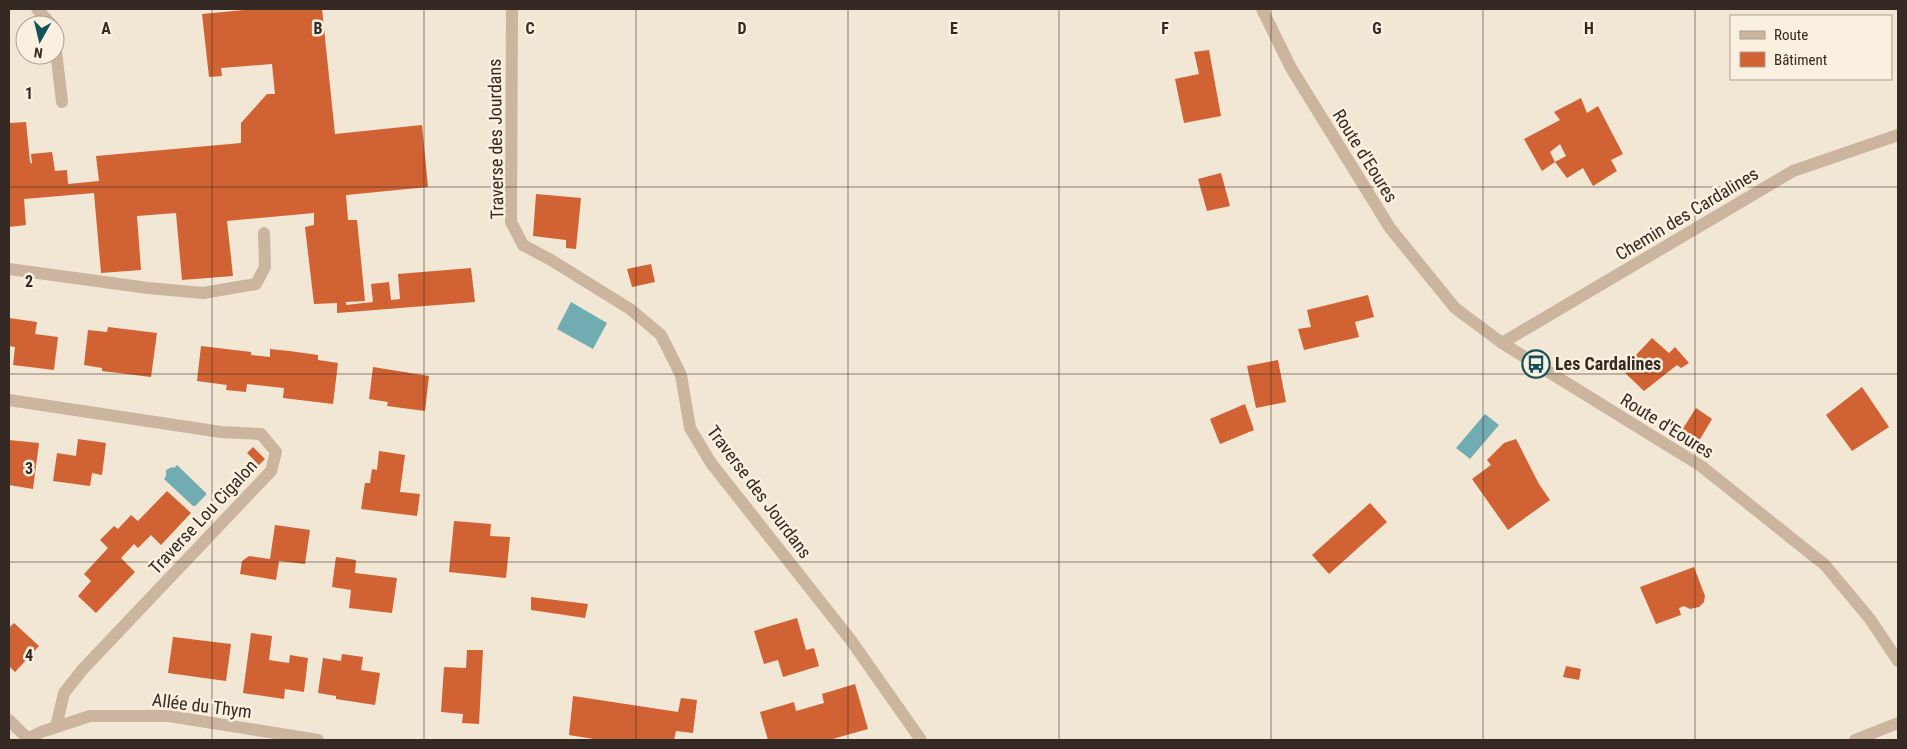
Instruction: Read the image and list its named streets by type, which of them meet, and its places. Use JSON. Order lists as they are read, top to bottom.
{
  "streets": {
    "street": [
      "Traverse des Jourdans",
      "Route d'Eoures",
      "Chemin des Cardalines",
      "Traverse Lou Cigalon",
      "Allée du Thym"
    ]
  },
  "crossings": [
    ["Route d'Eoures", "Chemin des Cardalines"],
    ["Traverse Lou Cigalon", "Allée du Thym"]
  ],
  "places": {
    "bus stop": ["Les Cardalines"]
  },
  "legend": ["Route", "Bâtiment"],
  "north": "bottom",
  "grid": {
    "columns": [
      "A",
      "B",
      "C",
      "D",
      "E",
      "F",
      "G",
      "H"
    ],
    "rows": [
      "1",
      "2",
      "3",
      "4"
    ]
  }
}
